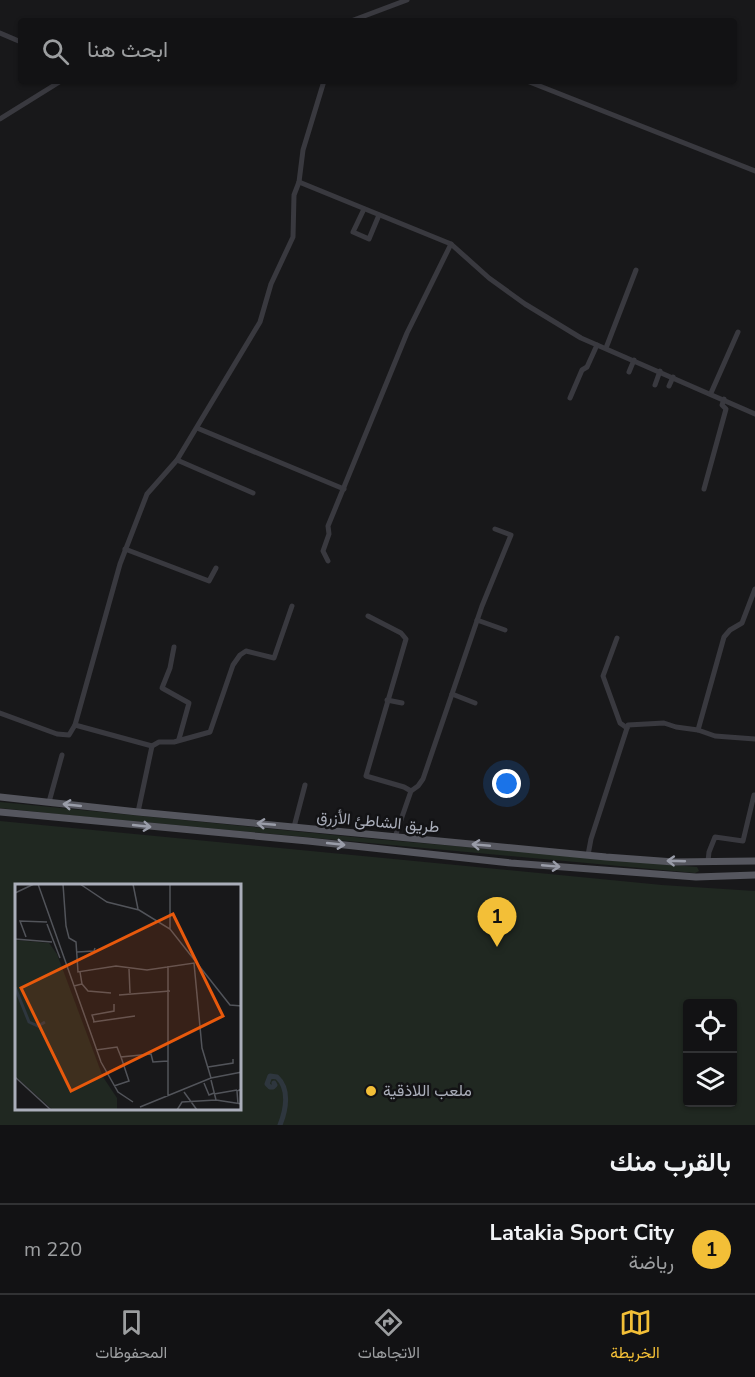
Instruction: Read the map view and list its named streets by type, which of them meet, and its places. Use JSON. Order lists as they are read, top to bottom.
{
  "streets": {
    "main road": ["طريق الشاطئ الأزرق"]
  },
  "places": ["ملعب اللاذقية"],
  "page": {
    "search": "ابحث هنا",
    "pins": "1",
    "heading": "بالقرب منك",
    "list": [
      {
        "mark": "1",
        "name": "Latakia Sport City",
        "note": "رياضة",
        "value": "220 m"
      }
    ],
    "nav": ["الخريطة", "الاتجاهات", "المحفوظات"]
  }
}
